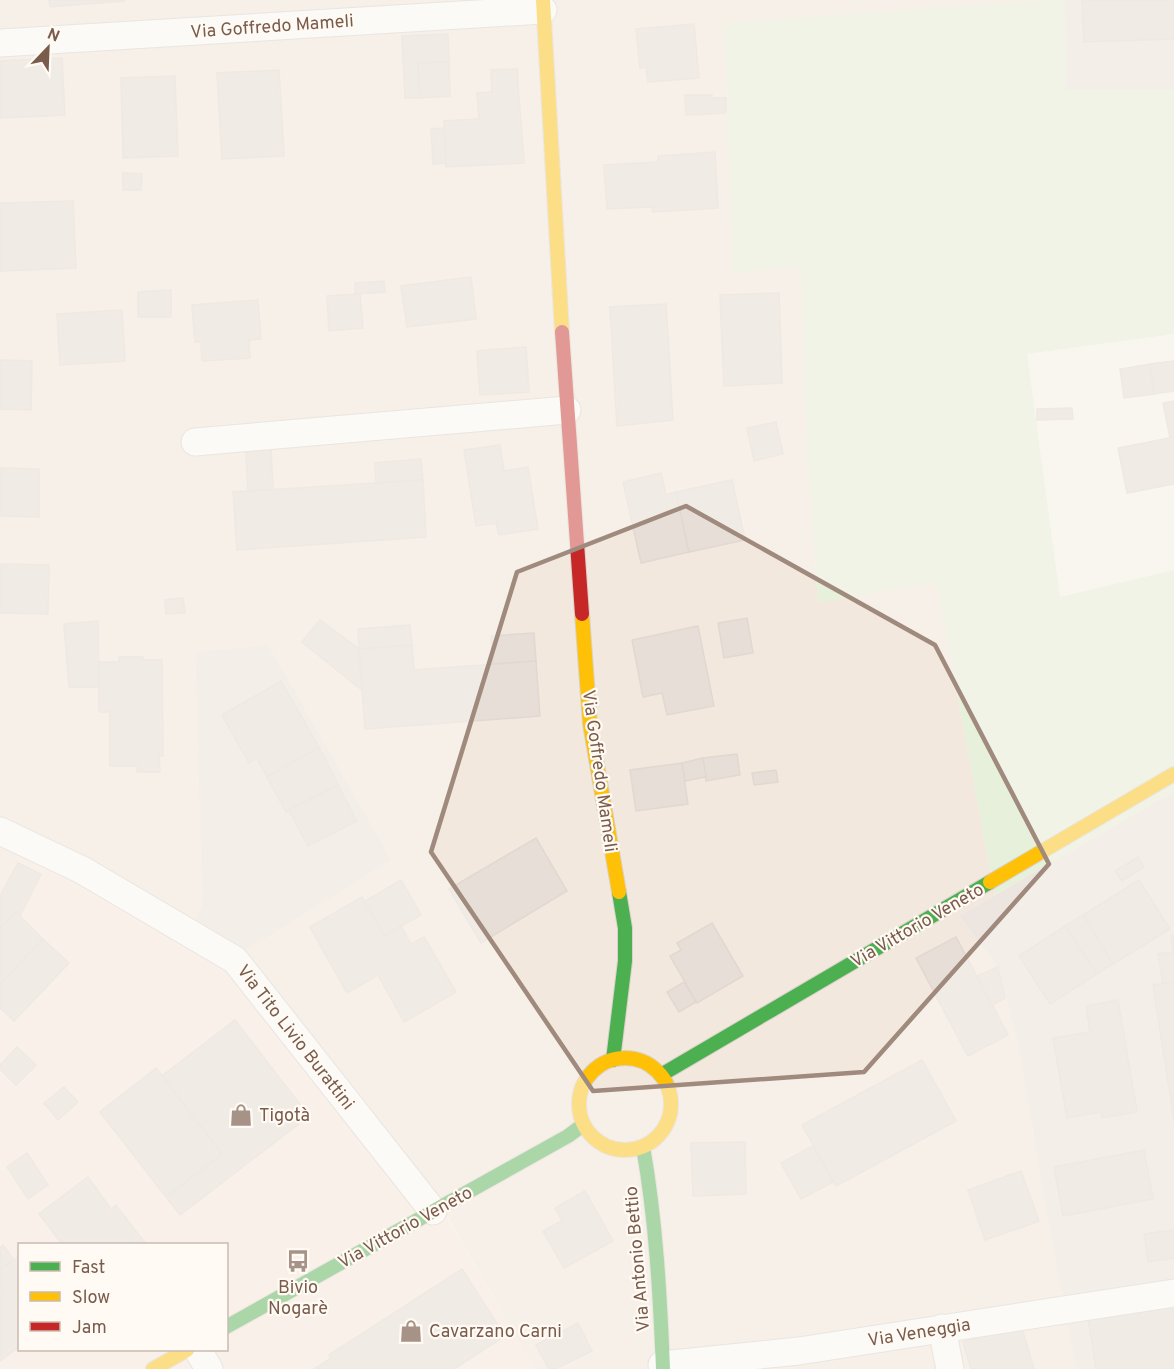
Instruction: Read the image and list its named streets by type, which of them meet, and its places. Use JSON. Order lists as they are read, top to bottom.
{
  "streets": {
    "main road": ["Via Goffredo Mameli", "Via Vittorio Veneto", "Via Antonio Bettio"],
    "street": ["Via Tito Livio Burattini", "Via Veneggia"]
  },
  "crossings": [
    ["Via Goffredo Mameli", "Via Vittorio Veneto"],
    ["Via Goffredo Mameli", "Via Antonio Bettio"],
    ["Via Vittorio Veneto", "Via Tito Livio Burattini"],
    ["Via Vittorio Veneto", "Via Antonio Bettio"],
    ["Via Antonio Bettio", "Via Veneggia"]
  ],
  "places": {
    "shop": ["Tigotà", "Cavarzano Carni"],
    "bus stop": ["Bivio Nogarè"]
  },
  "legend": ["Fast", "Slow", "Jam"],
  "north": "top right"
}
